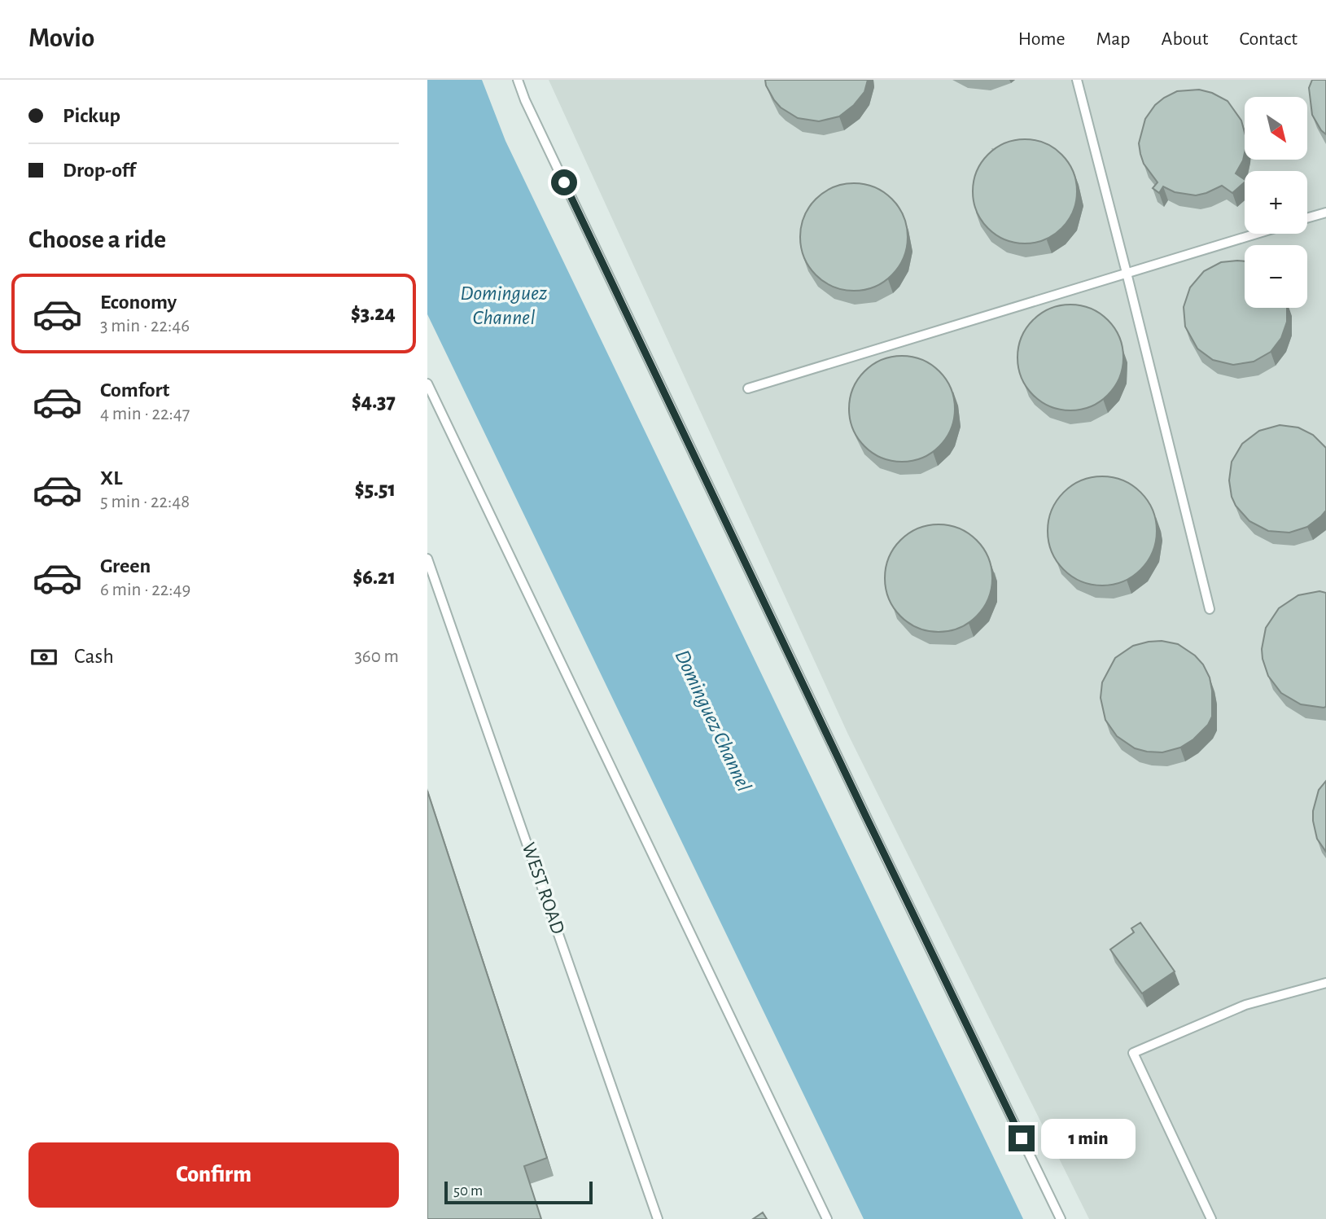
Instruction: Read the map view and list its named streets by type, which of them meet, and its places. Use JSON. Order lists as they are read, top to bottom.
{
  "streets": {
    "lane": ["WEST ROAD"]
  },
  "water": ["Dominguez Channel"],
  "scale_bar": "50 m",
  "north": "bottom right",
  "page": {
    "header": "Movio",
    "nav": [
      "Home",
      "Map",
      "About",
      "Contact"
    ],
    "banner": ["Pickup", "Drop-off"],
    "map_buttons": ["+", "−"],
    "heading": "Choose a ride",
    "list": [
      {
        "name": "Economy",
        "note": "3 min · 22:46",
        "value": "$3.24"
      },
      {
        "name": "Comfort",
        "note": "4 min · 22:47",
        "value": "$4.37"
      },
      {
        "name": "XL",
        "note": "5 min · 22:48",
        "value": "$5.51"
      },
      {
        "name": "Green",
        "note": "6 min · 22:49",
        "value": "$6.21"
      }
    ],
    "pay": ["Cash", "360 m"],
    "bubble": "1 min",
    "buttons": "Confirm",
    "scale": "50 m"
  }
}
